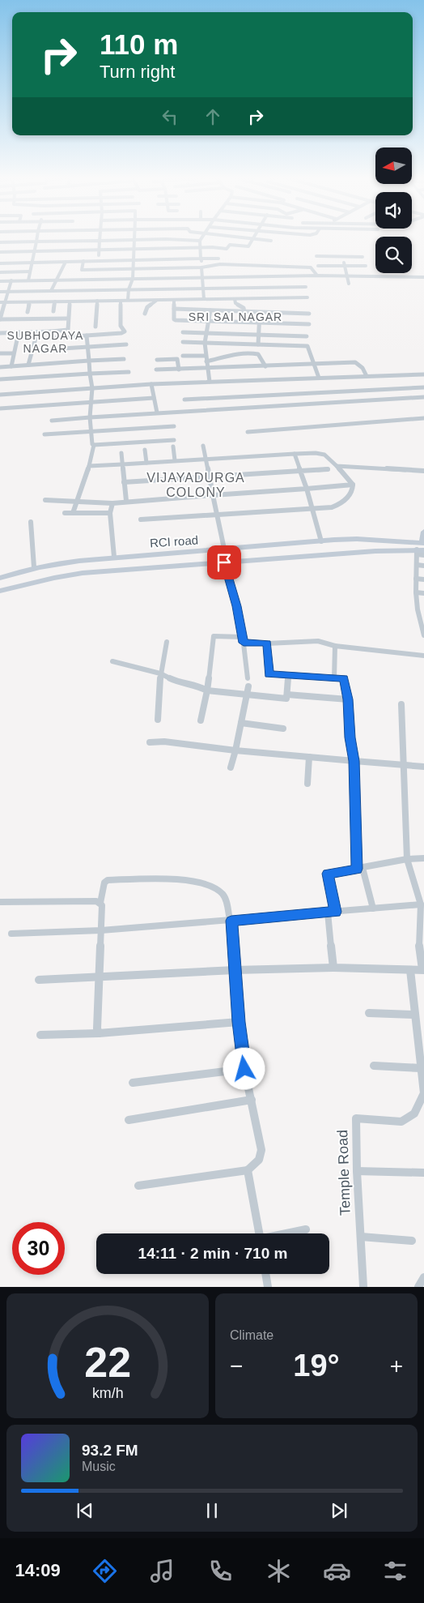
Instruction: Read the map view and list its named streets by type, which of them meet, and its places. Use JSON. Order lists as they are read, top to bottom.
{
  "streets": {
    "main road": ["RCI road"],
    "street": ["Temple Road"]
  },
  "districts": ["SRI SAI NAGAR", "SUBHODAYA NAGAR", "VIJAYADURGA COLONY"],
  "north": "left",
  "page": {
    "turn": ["110 m", "Turn right"],
    "limit": "30",
    "trip": "14:11 · 2 min · 710 m",
    "tile": "Climate",
    "heat": ["−", "19°", "+"],
    "song": ["93.2 FM", "Music"],
    "tabs": "14:09",
    "gauge": ["22", "km/h"]
  }
}
